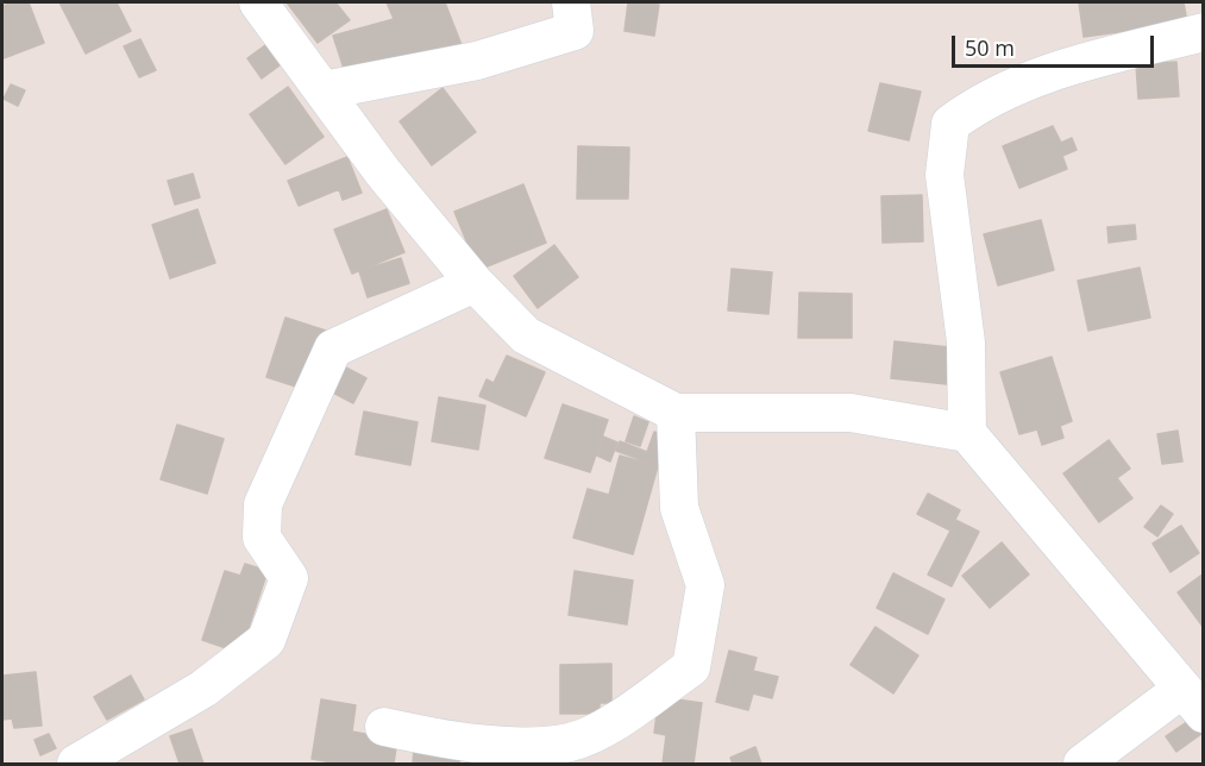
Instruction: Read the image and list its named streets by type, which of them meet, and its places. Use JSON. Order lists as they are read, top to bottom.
{
  "scale_bar": "50 m"
}
